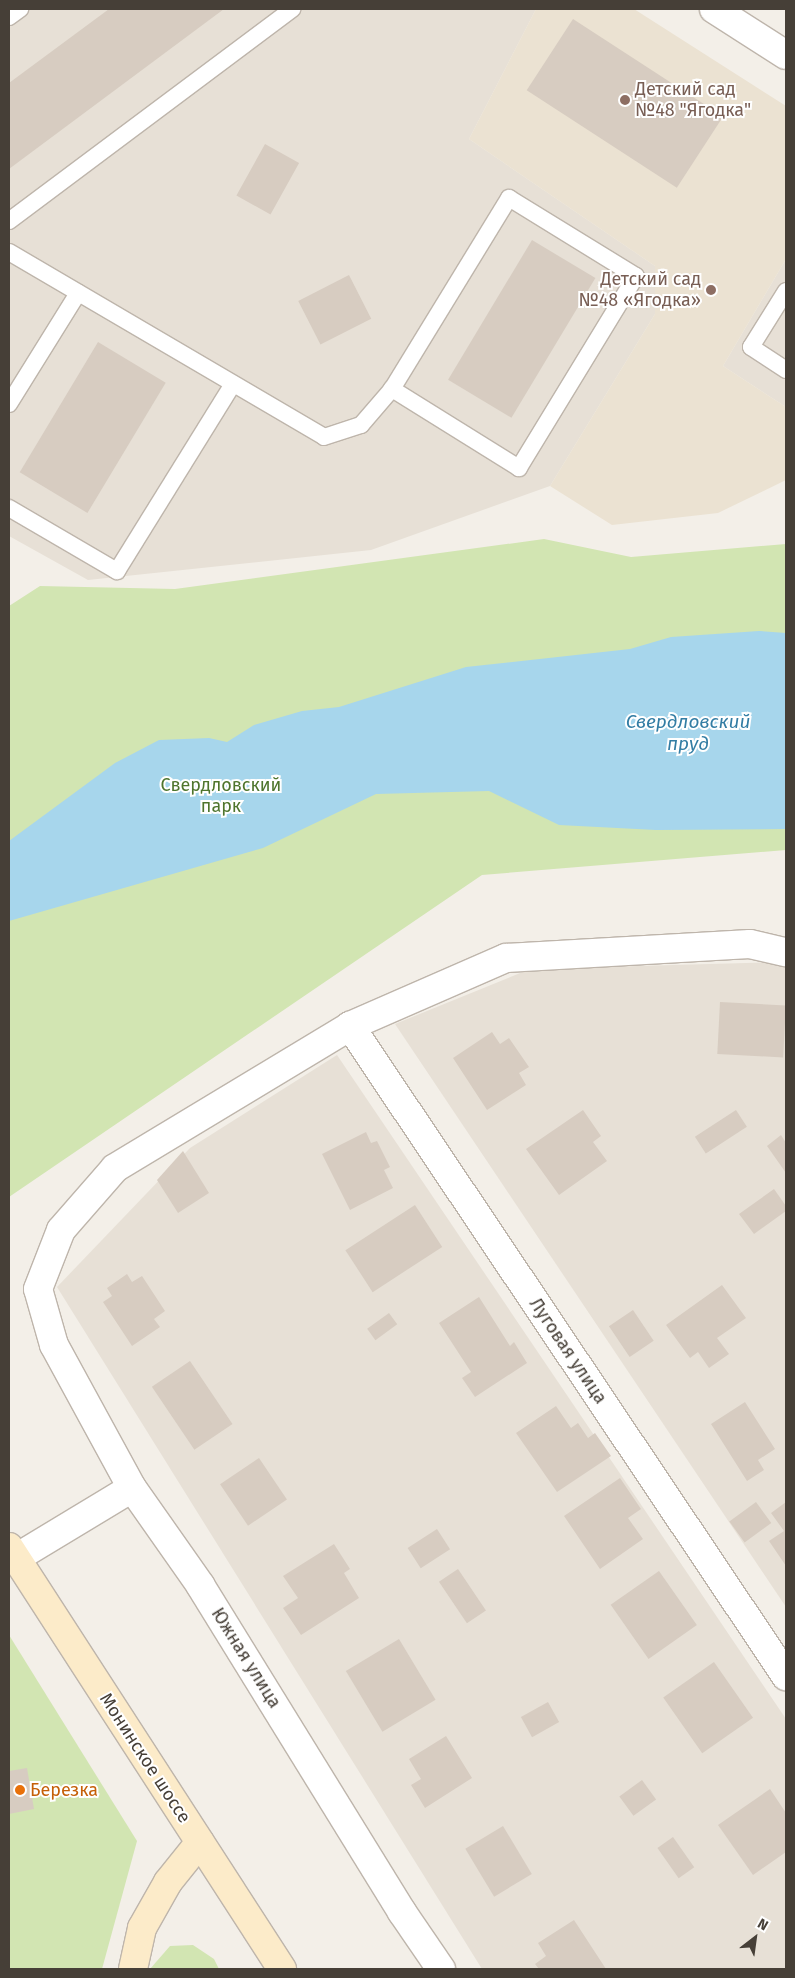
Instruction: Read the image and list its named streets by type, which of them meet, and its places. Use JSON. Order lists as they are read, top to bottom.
{
  "streets": {
    "main road": ["Монинское шоссе"],
    "street": ["Луговая улица", "Южная улица"]
  },
  "crossings": [
    ["Луговая улица", "Южная улица"]
  ],
  "water": ["Свердловский пруд"],
  "parks": ["Свердловский парк"],
  "places": ["Детский сад №48 \"Ягодка\"", "Детский сад №48 «Ягодка»", "Березка"],
  "north": "top right"
}
